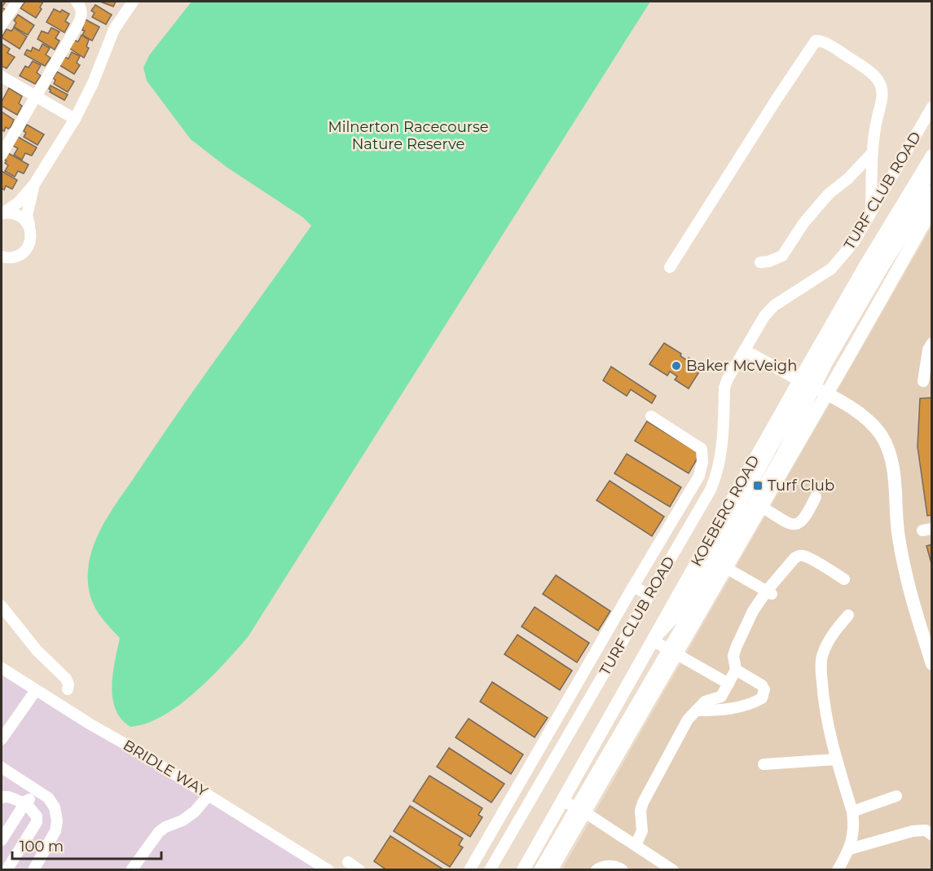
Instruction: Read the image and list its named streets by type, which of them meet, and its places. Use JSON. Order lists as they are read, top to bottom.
{
  "streets": {
    "main road": ["KOEBERG ROAD"],
    "street": ["TURF CLUB ROAD", "BRIDLE WAY"]
  },
  "parks": ["Milnerton Racecourse Nature Reserve"],
  "places": {
    "other": ["Baker McVeigh"],
    "transit": ["Turf Club"]
  },
  "scale_bar": "100 m"
}
